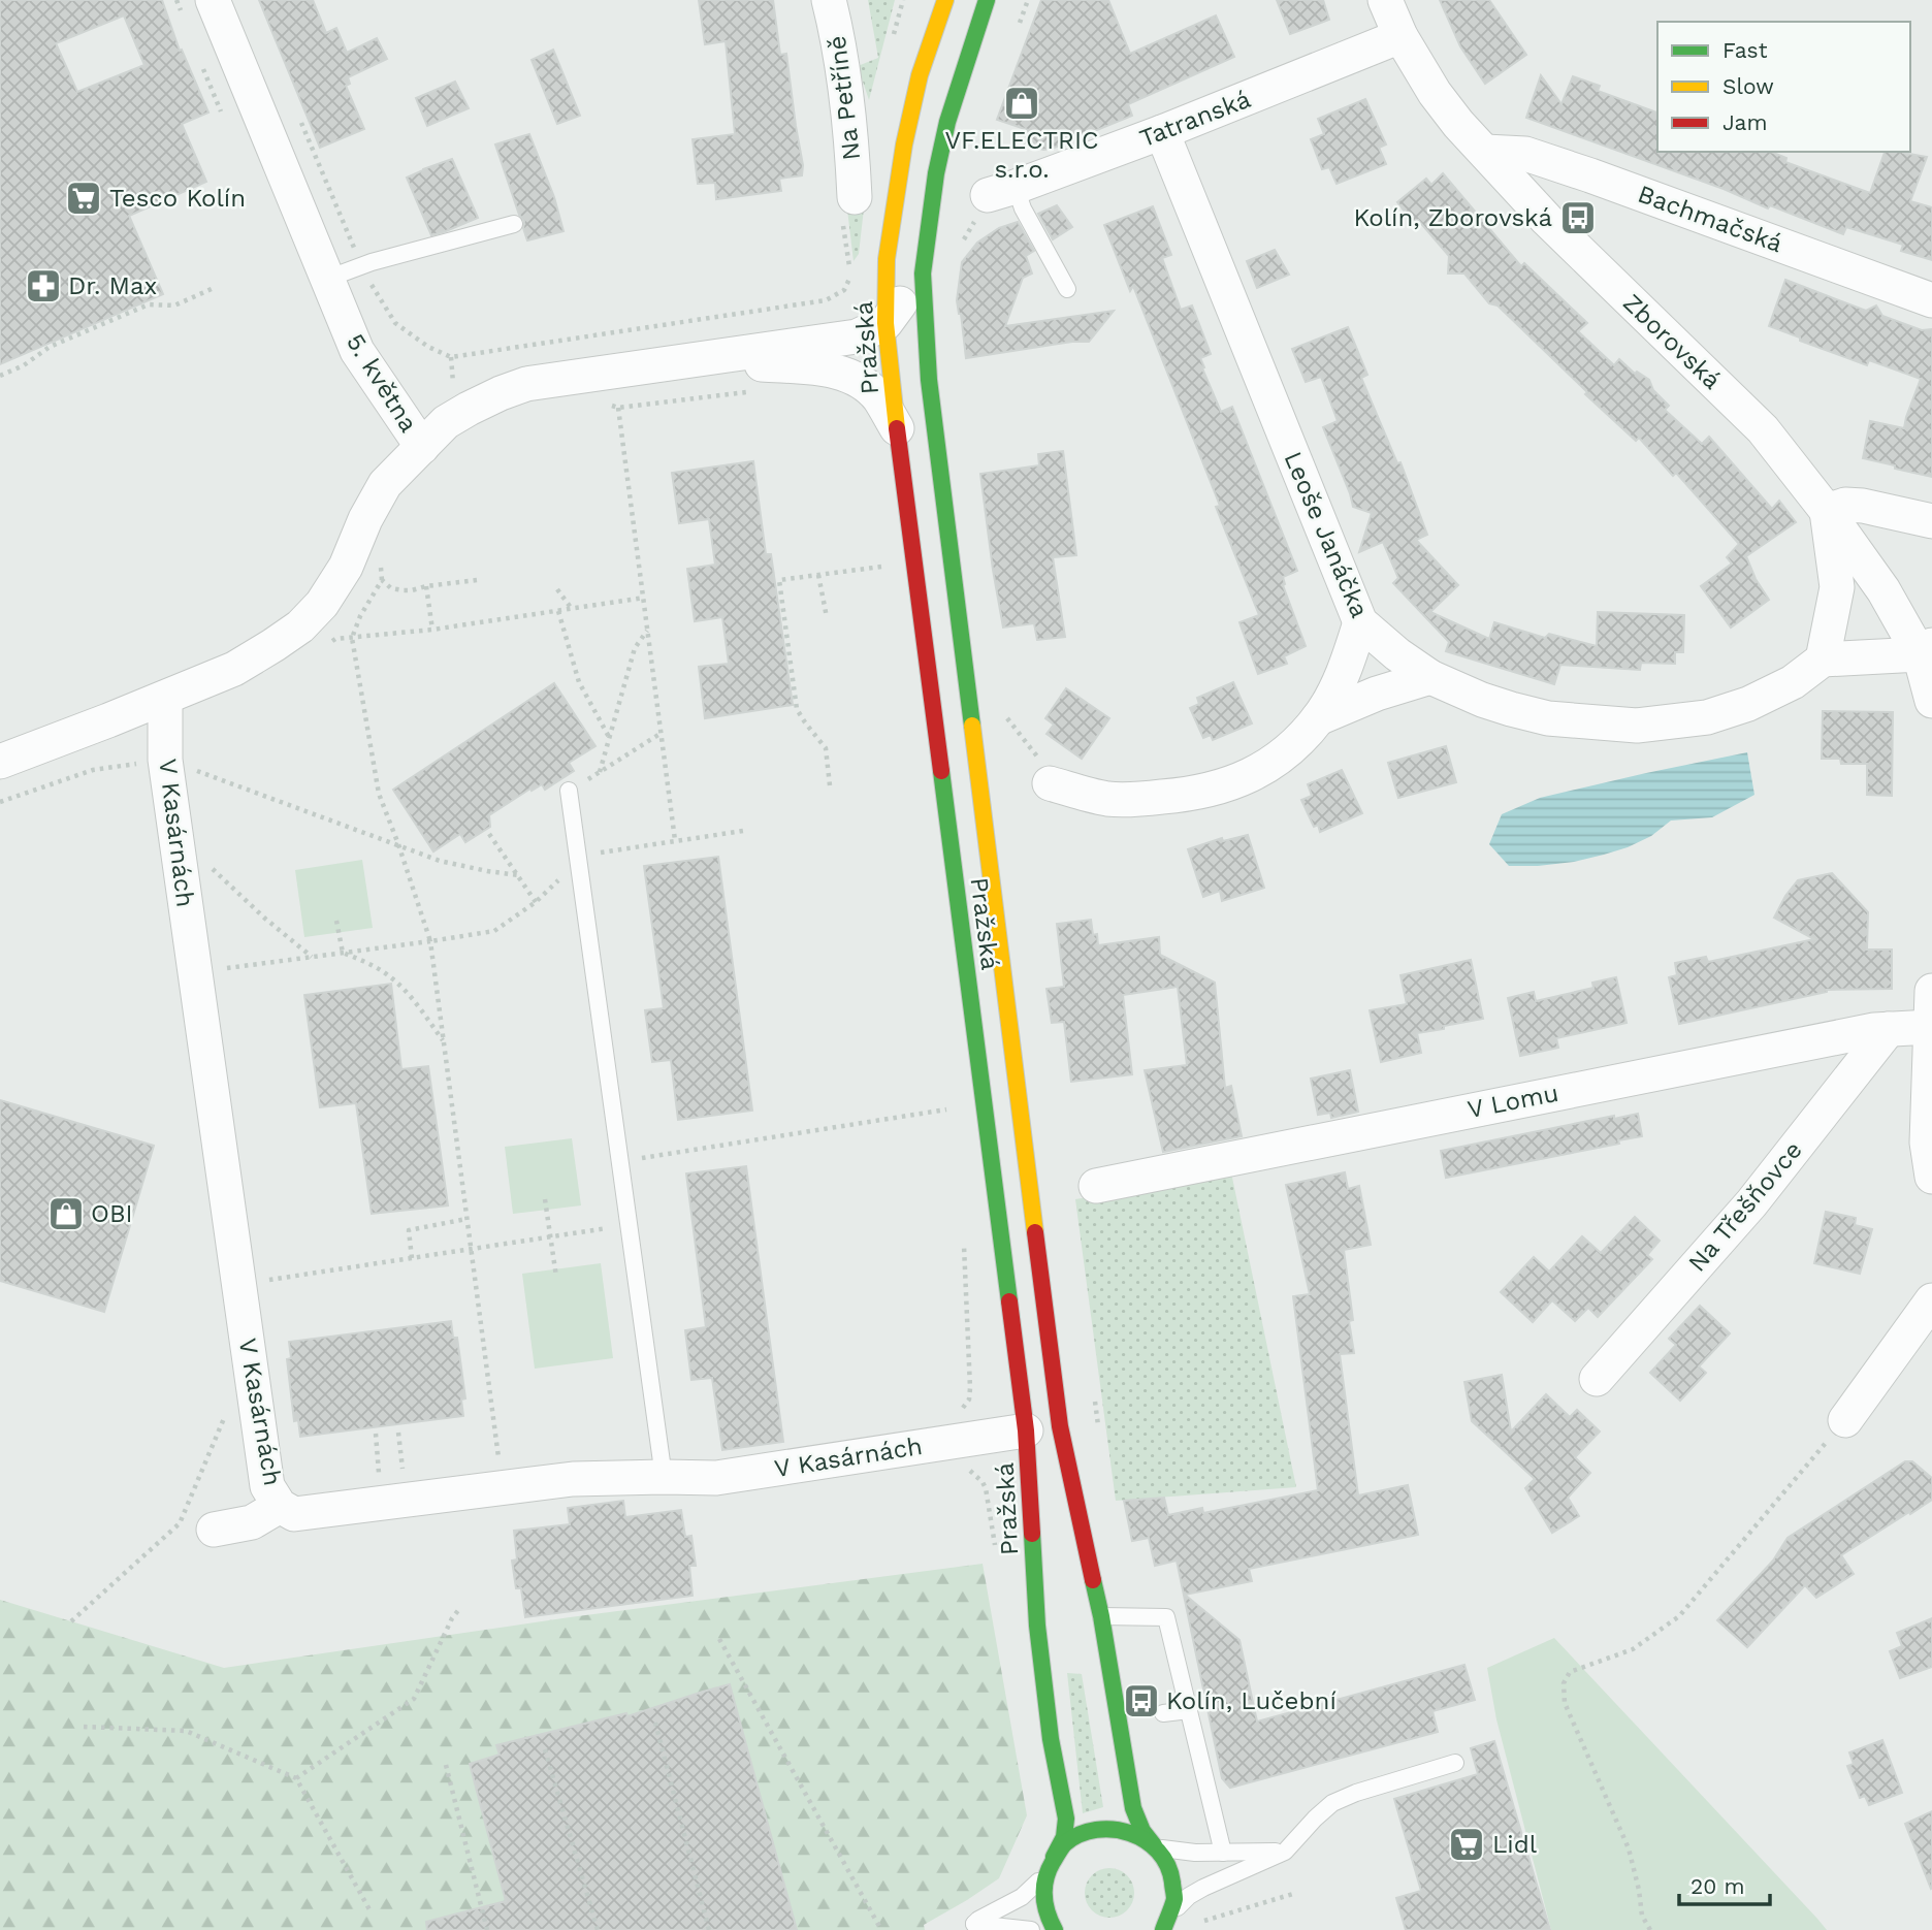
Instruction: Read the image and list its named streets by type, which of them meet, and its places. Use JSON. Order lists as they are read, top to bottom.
{
  "streets": {
    "street": [
      "Na Petříně",
      "Tatranská",
      "Bachmačská",
      "Zborovská",
      "Pražská",
      "5. května",
      "Leoše Janáčka",
      "V Kasárnách",
      "V Lomu",
      "Na Třešňovce"
    ]
  },
  "crossings": [
    ["Tatranská", "Zborovská"],
    ["Tatranská", "Leoše Janáčka"],
    ["Bachmačská", "Zborovská"],
    ["Pražská", "5. května"],
    ["Pražská", "V Kasárnách"],
    ["V Lomu", "Na Třešňovce"]
  ],
  "places": {
    "shop": ["VF.ELECTRIC s.r.o.", "OBI"],
    "supermarket": ["Tesco Kolín", "Lidl"],
    "bus stop": ["Kolín, Zborovská", "Kolín, Lučební"],
    "pharmacy": ["Dr. Max"]
  },
  "legend": ["Fast", "Slow", "Jam"],
  "scale_bar": "20 m"
}
